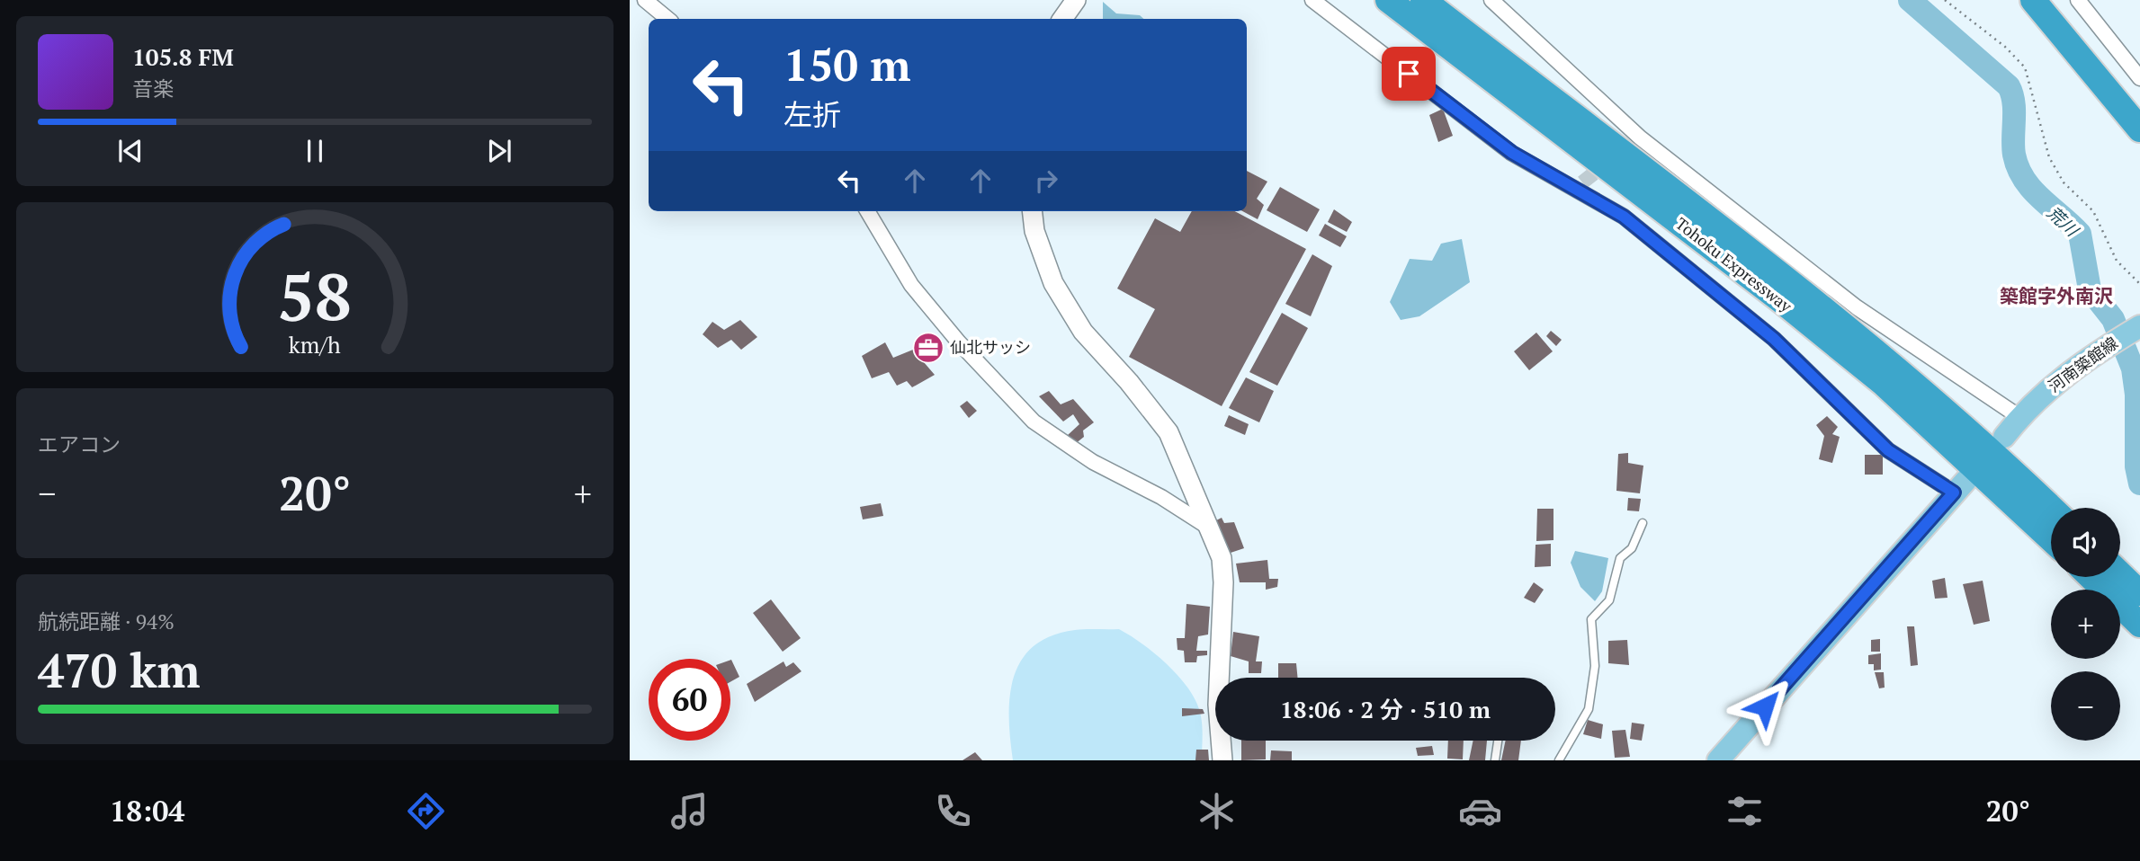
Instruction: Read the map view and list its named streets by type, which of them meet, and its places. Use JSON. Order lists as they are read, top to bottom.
{
  "streets": {
    "highway": ["Tohoku Expressway"],
    "main road": ["河南築館線"]
  },
  "districts": ["築館字外南沢"],
  "water": ["荒川"],
  "places": {
    "office": ["仙北サッシ"]
  },
  "page": {
    "turn": ["150 m", "左折"],
    "song": ["105.8 FM", "音楽"],
    "tile": [
      "エアコン",
      ["航続距離 · 94%", "470 km"]
    ],
    "heat": ["−", "20°", "+"],
    "map_buttons": ["+", "−"],
    "limit": "60",
    "trip": "18:06 · 2 分 · 510 m",
    "tabs": ["18:04", "20°"],
    "gauge": ["58", "km/h"]
  }
}
